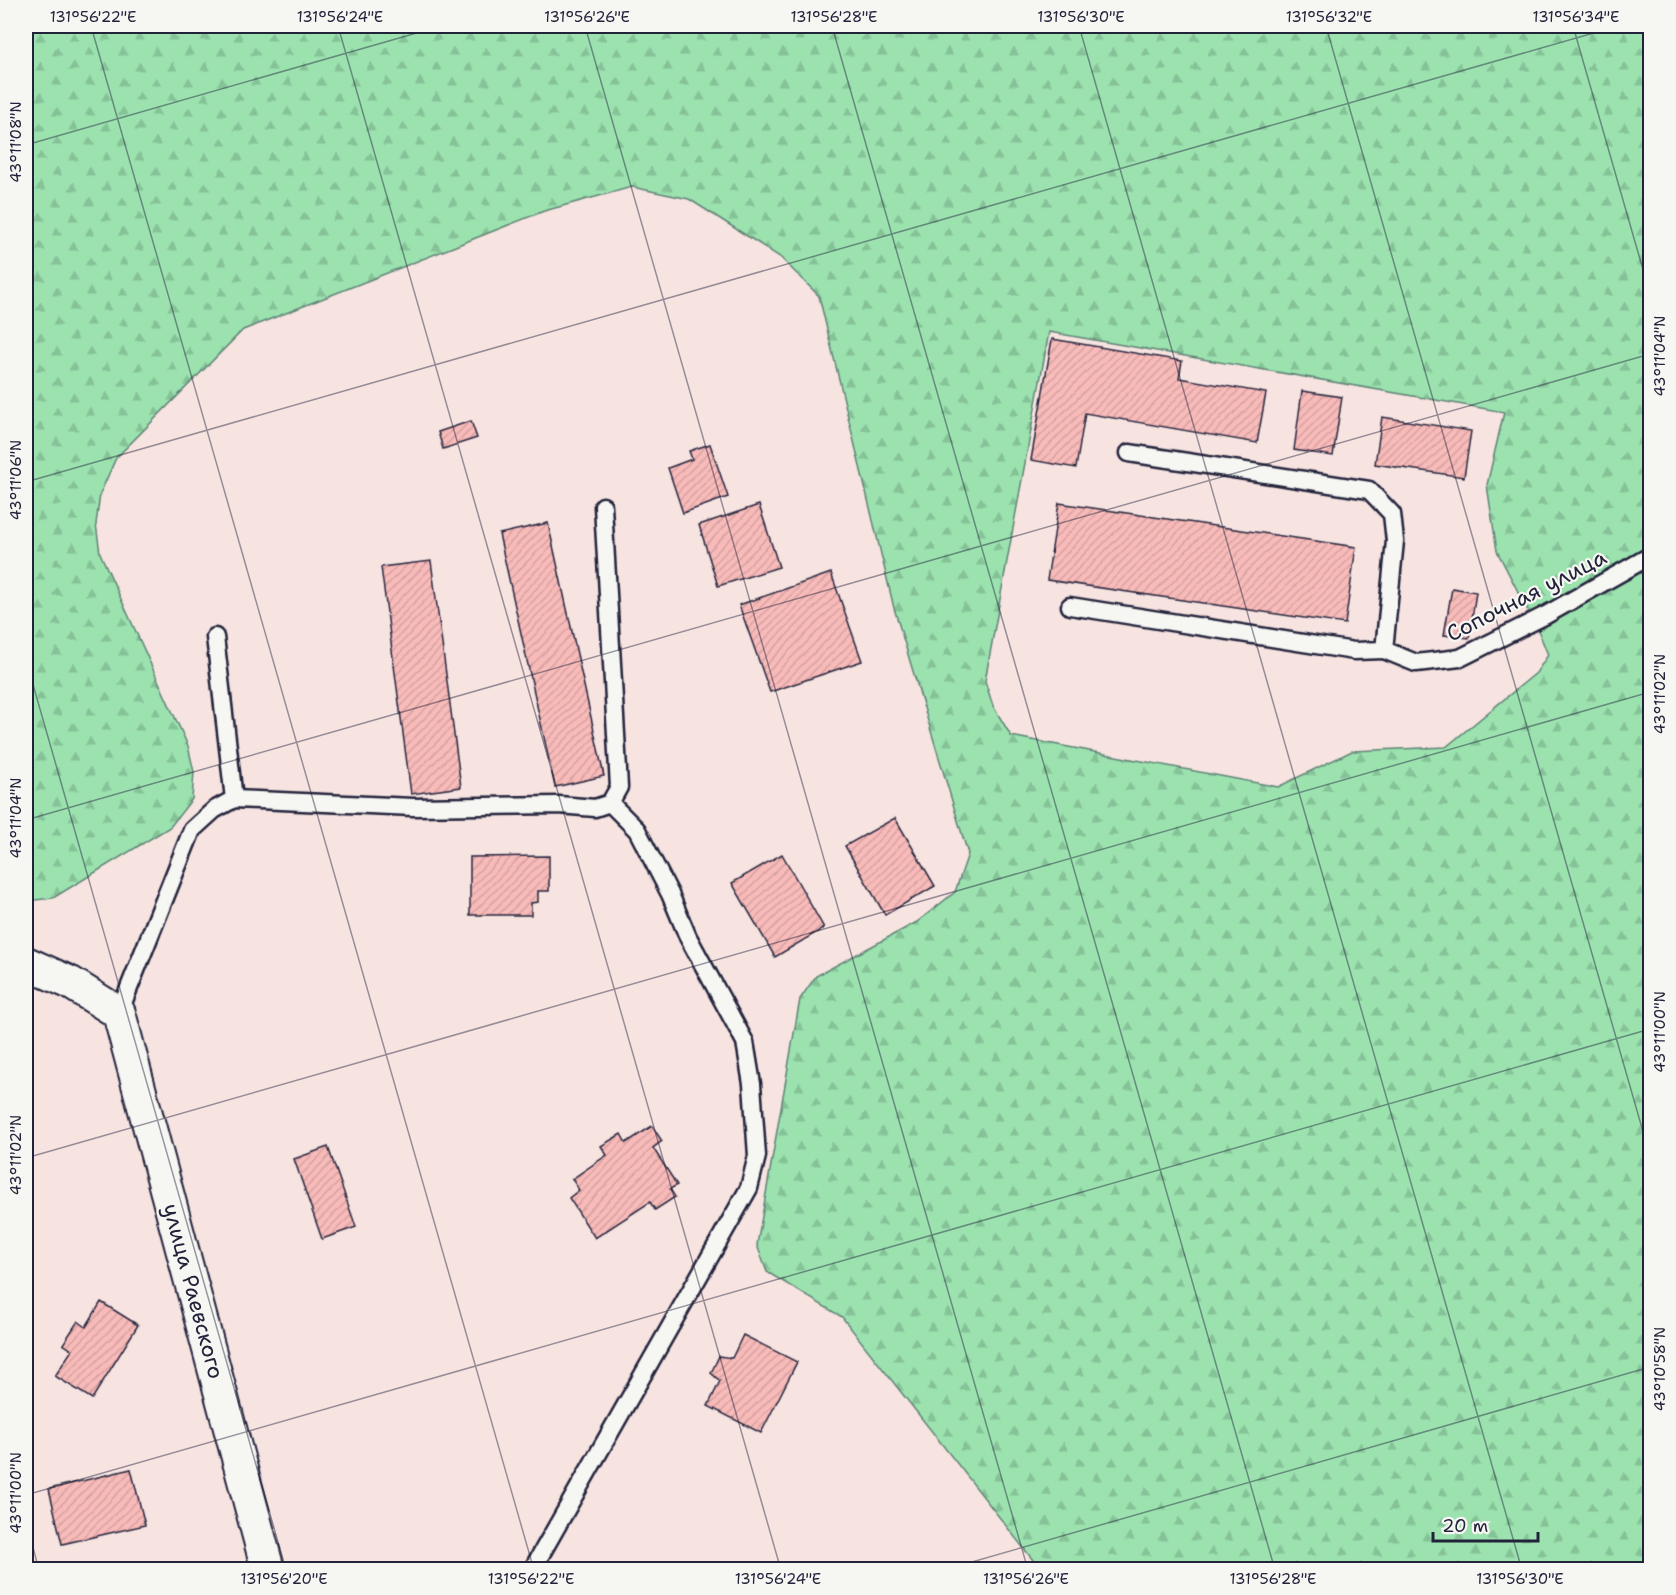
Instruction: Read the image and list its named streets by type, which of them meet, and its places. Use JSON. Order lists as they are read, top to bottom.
{
  "streets": {
    "street": ["улица Раевского"],
    "lane": ["Сопочная улица"]
  },
  "scale_bar": "20 m",
  "coordinates": [
    "131°56'22\"E",
    "131°56'24\"E",
    "131°56'26\"E",
    "131°56'28\"E",
    "131°56'30\"E",
    "131°56'32\"E",
    "131°56'34\"E",
    "43°11'08\"N",
    "43°11'04\"N",
    "43°11'06\"N",
    "43°11'02\"N",
    "43°11'00\"N",
    "43°10'58\"N",
    "131°56'20\"E"
  ]
}
